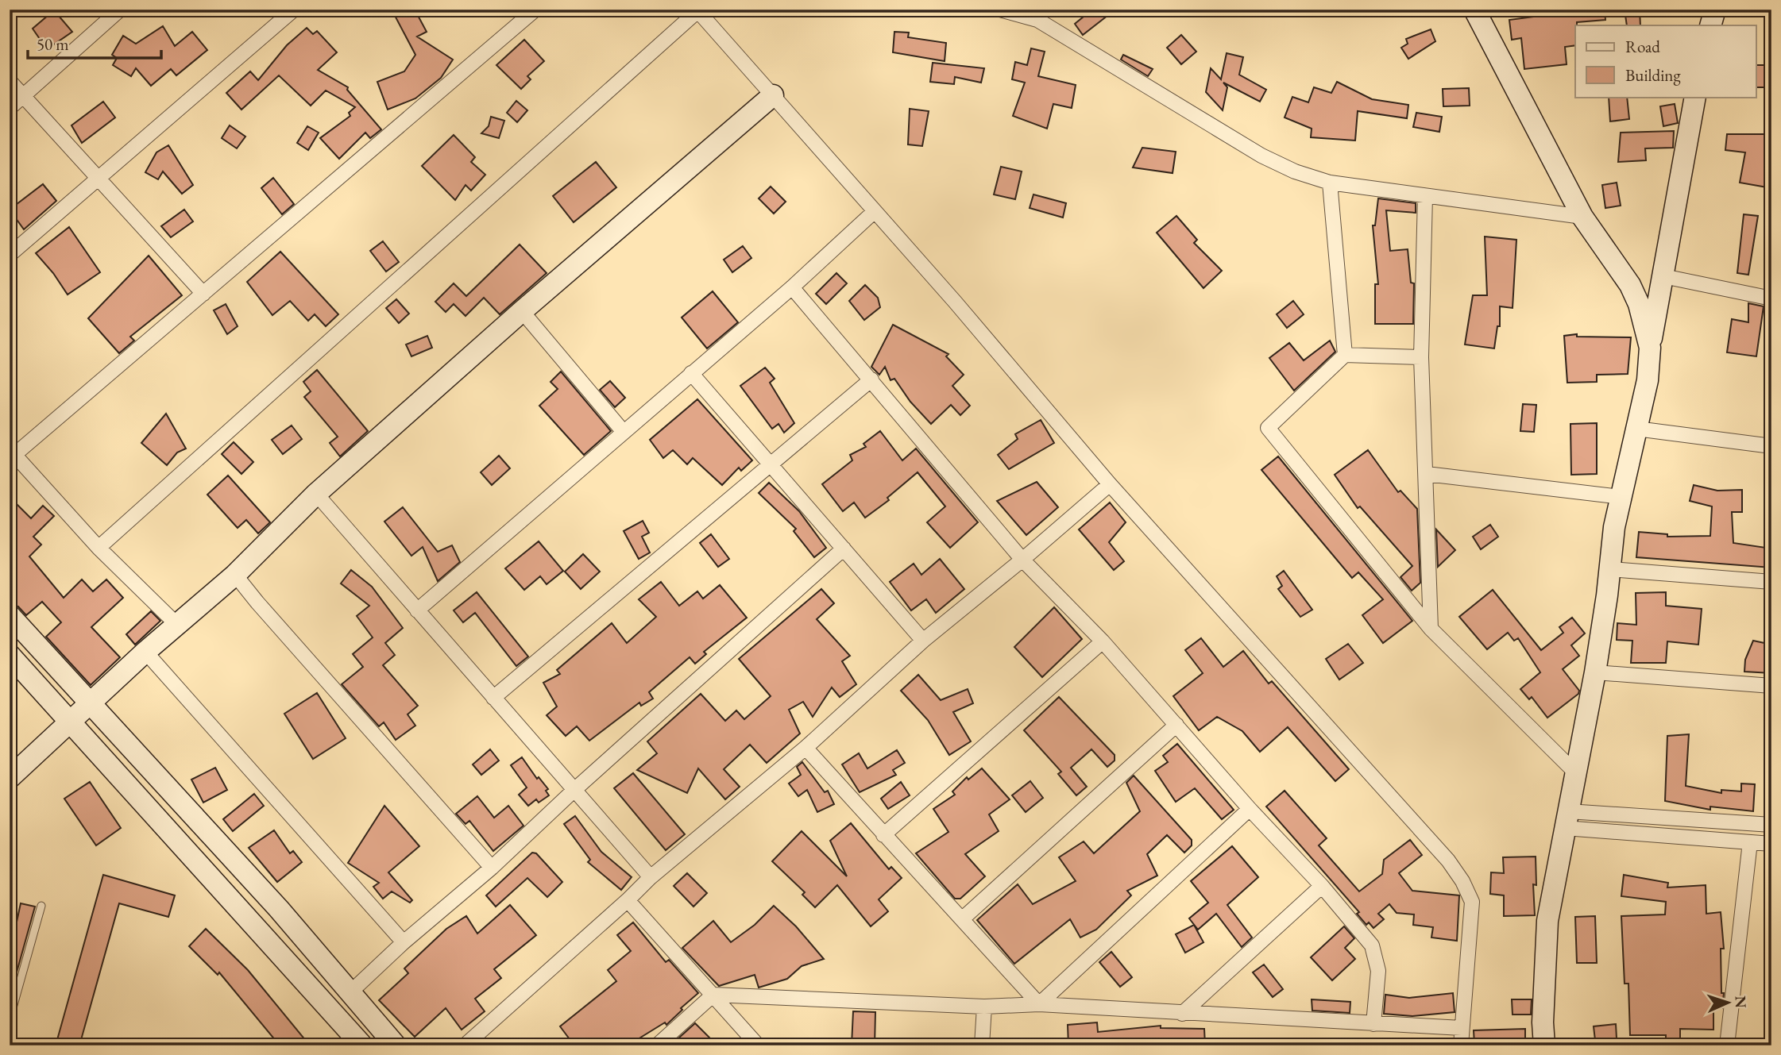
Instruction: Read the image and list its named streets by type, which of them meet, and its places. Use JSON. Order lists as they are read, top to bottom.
{
  "legend": ["Road", "Building"],
  "scale_bar": "50 m",
  "north": "right"
}
